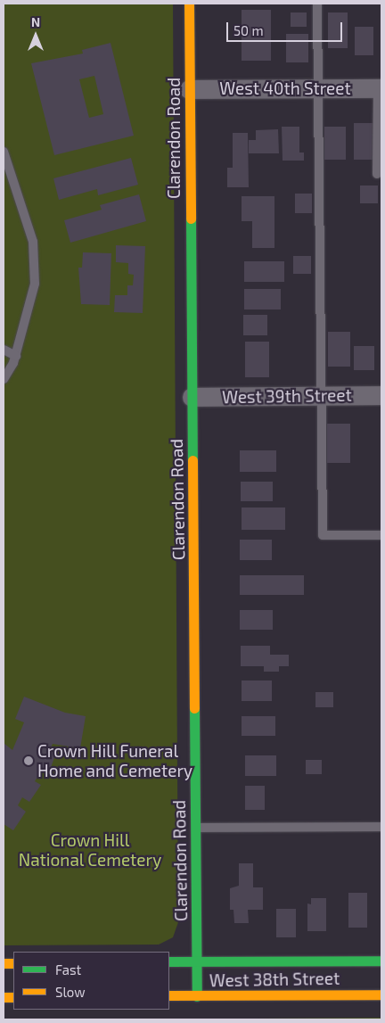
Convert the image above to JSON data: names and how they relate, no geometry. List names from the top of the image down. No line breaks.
{"streets":{"street":["West 40th Street","Clarendon Road","West 39th Street","West 38th Street"]},"crossings":[["West 40th Street","Clarendon Road"],["Clarendon Road","West 39th Street"],["Clarendon Road","West 38th Street"]],"parks":["Crown Hill National Cemetery"],"places":["Crown Hill Funeral Home and Cemetery"],"legend":["Fast","Slow"],"scale_bar":"50 m","north":"top"}
